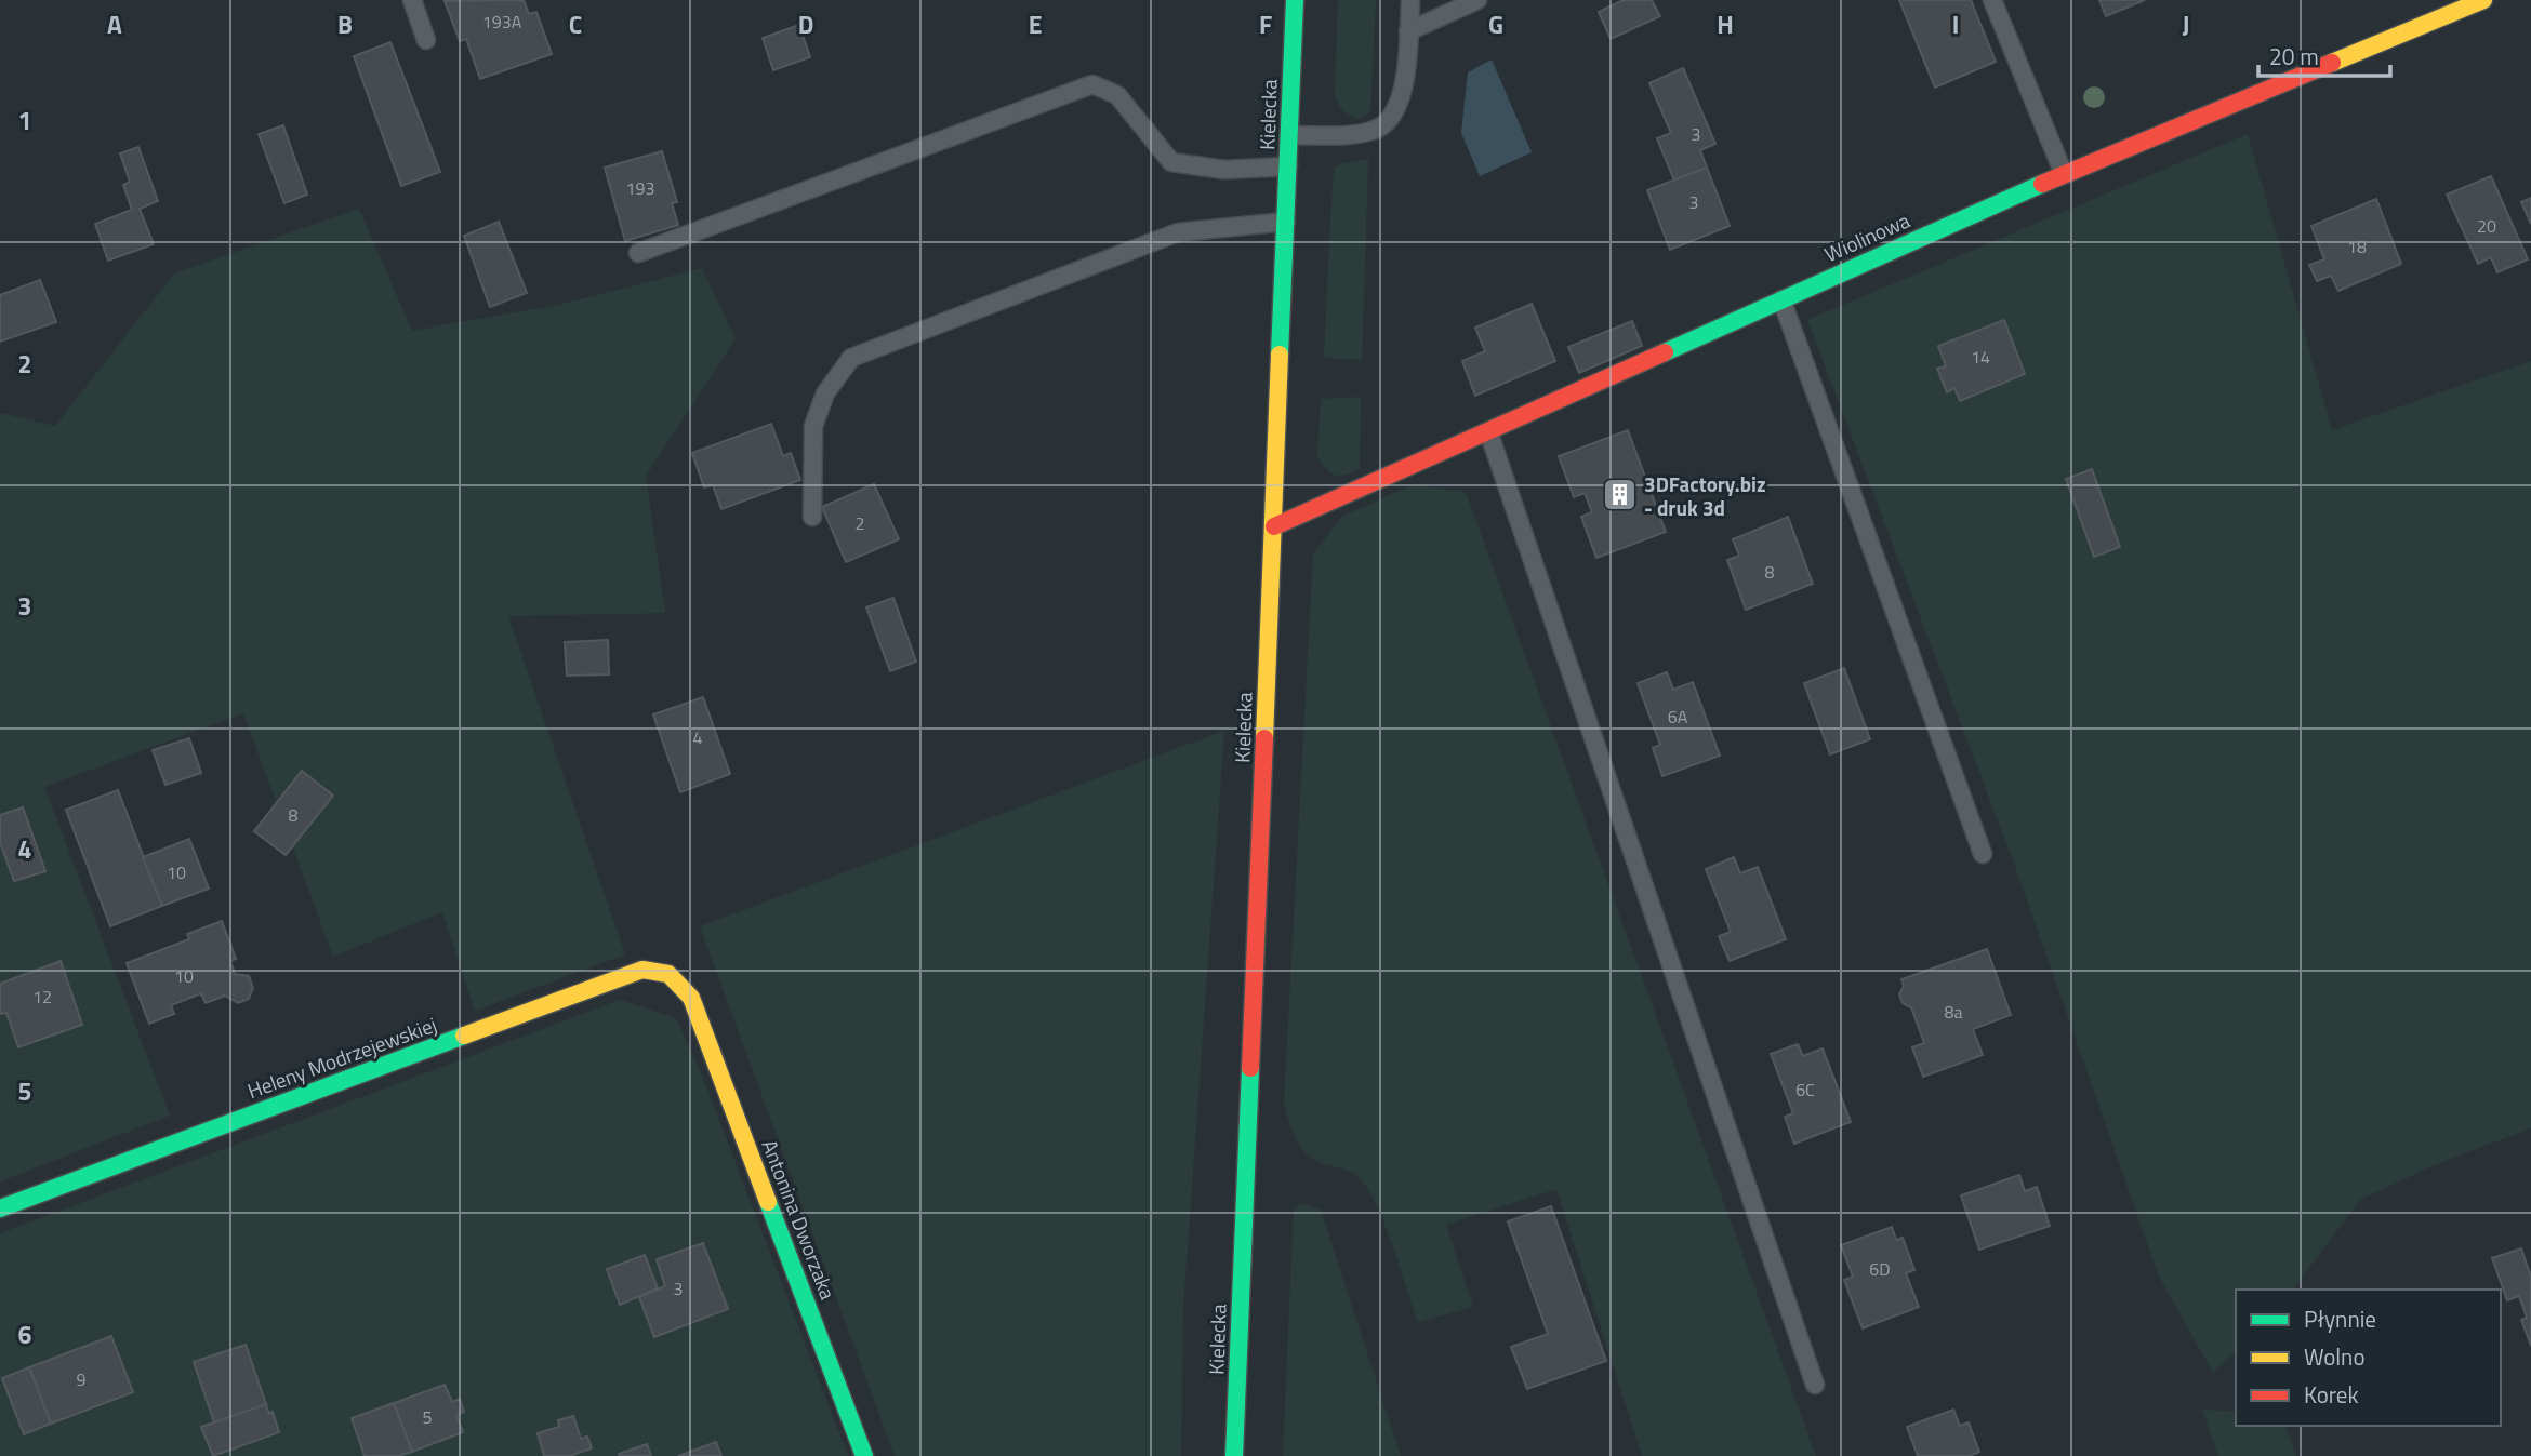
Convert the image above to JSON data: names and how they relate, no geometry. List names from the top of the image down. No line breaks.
{"streets":{"street":["Kielecka","Wiolinowa","Heleny Modrzejewskiej","Antonina Dworzaka"]},"crossings":[["Kielecka","Wiolinowa"],["Heleny Modrzejewskiej","Antonina Dworzaka"]],"places":{"building":["3DFactory.biz - druk 3d"]},"house_numbers":["193A","3","193","3","20","18","14","2","8","6A","4","8","10","10","12","8a","6C","6D","3","9","5"],"legend":["Płynnie","Wolno","Korek"],"scale_bar":"20 m","grid":{"columns":["A","B","C","D","E","F","G","H","I","J"],"rows":["1","2","3","4","5","6"]}}
